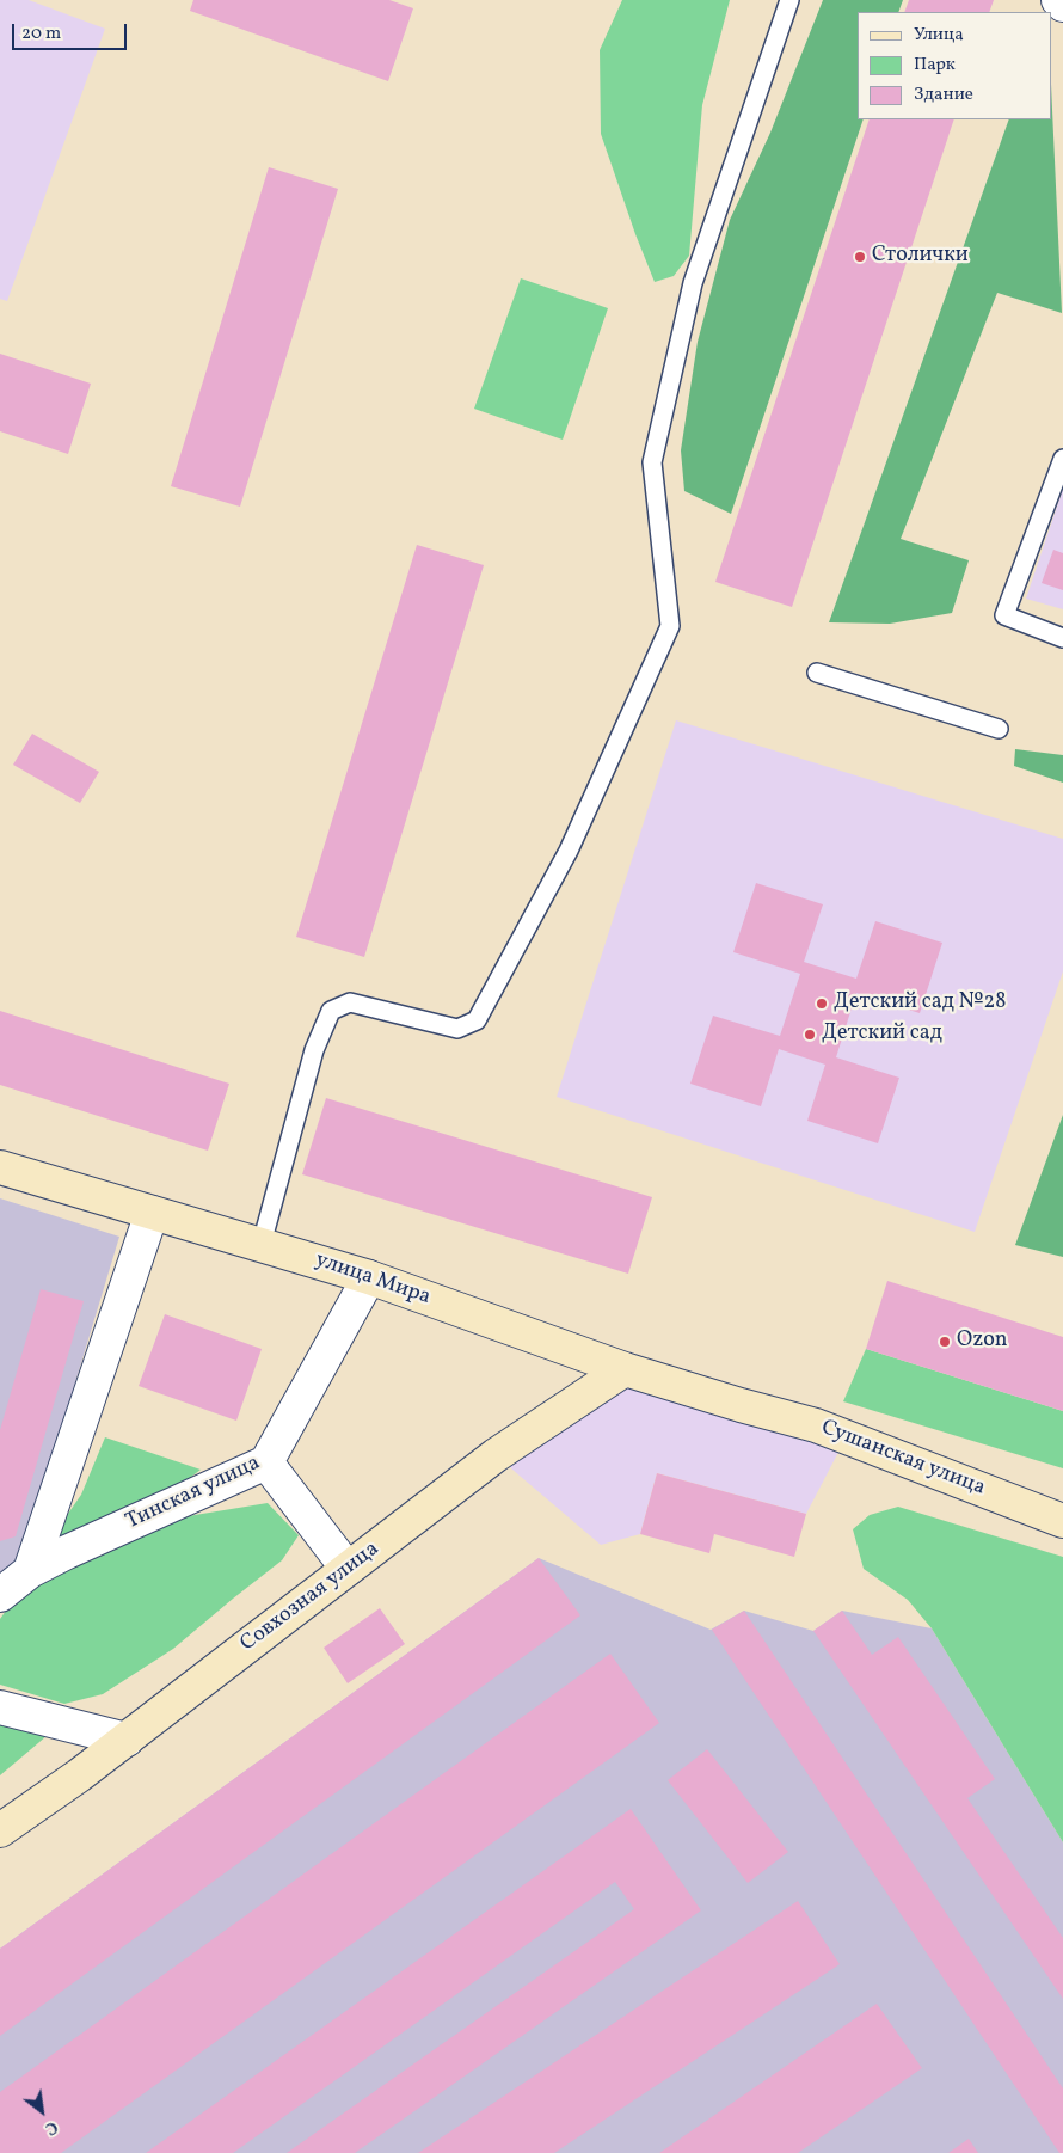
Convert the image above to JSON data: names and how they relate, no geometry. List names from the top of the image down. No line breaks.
{"streets":{"main road":["улица Мира","Сушанская улица","Совхозная улица"],"street":["Тинская улица"]},"crossings":[["улица Мира","Сушанская улица"],["улица Мира","Тинская улица"],["улица Мира","Совхозная улица"]],"places":["Столички","Детский сад №28","Детский сад","Ozon"],"legend":["Улица","Парк","Здание"],"scale_bar":"20 m","north":"bottom right"}
